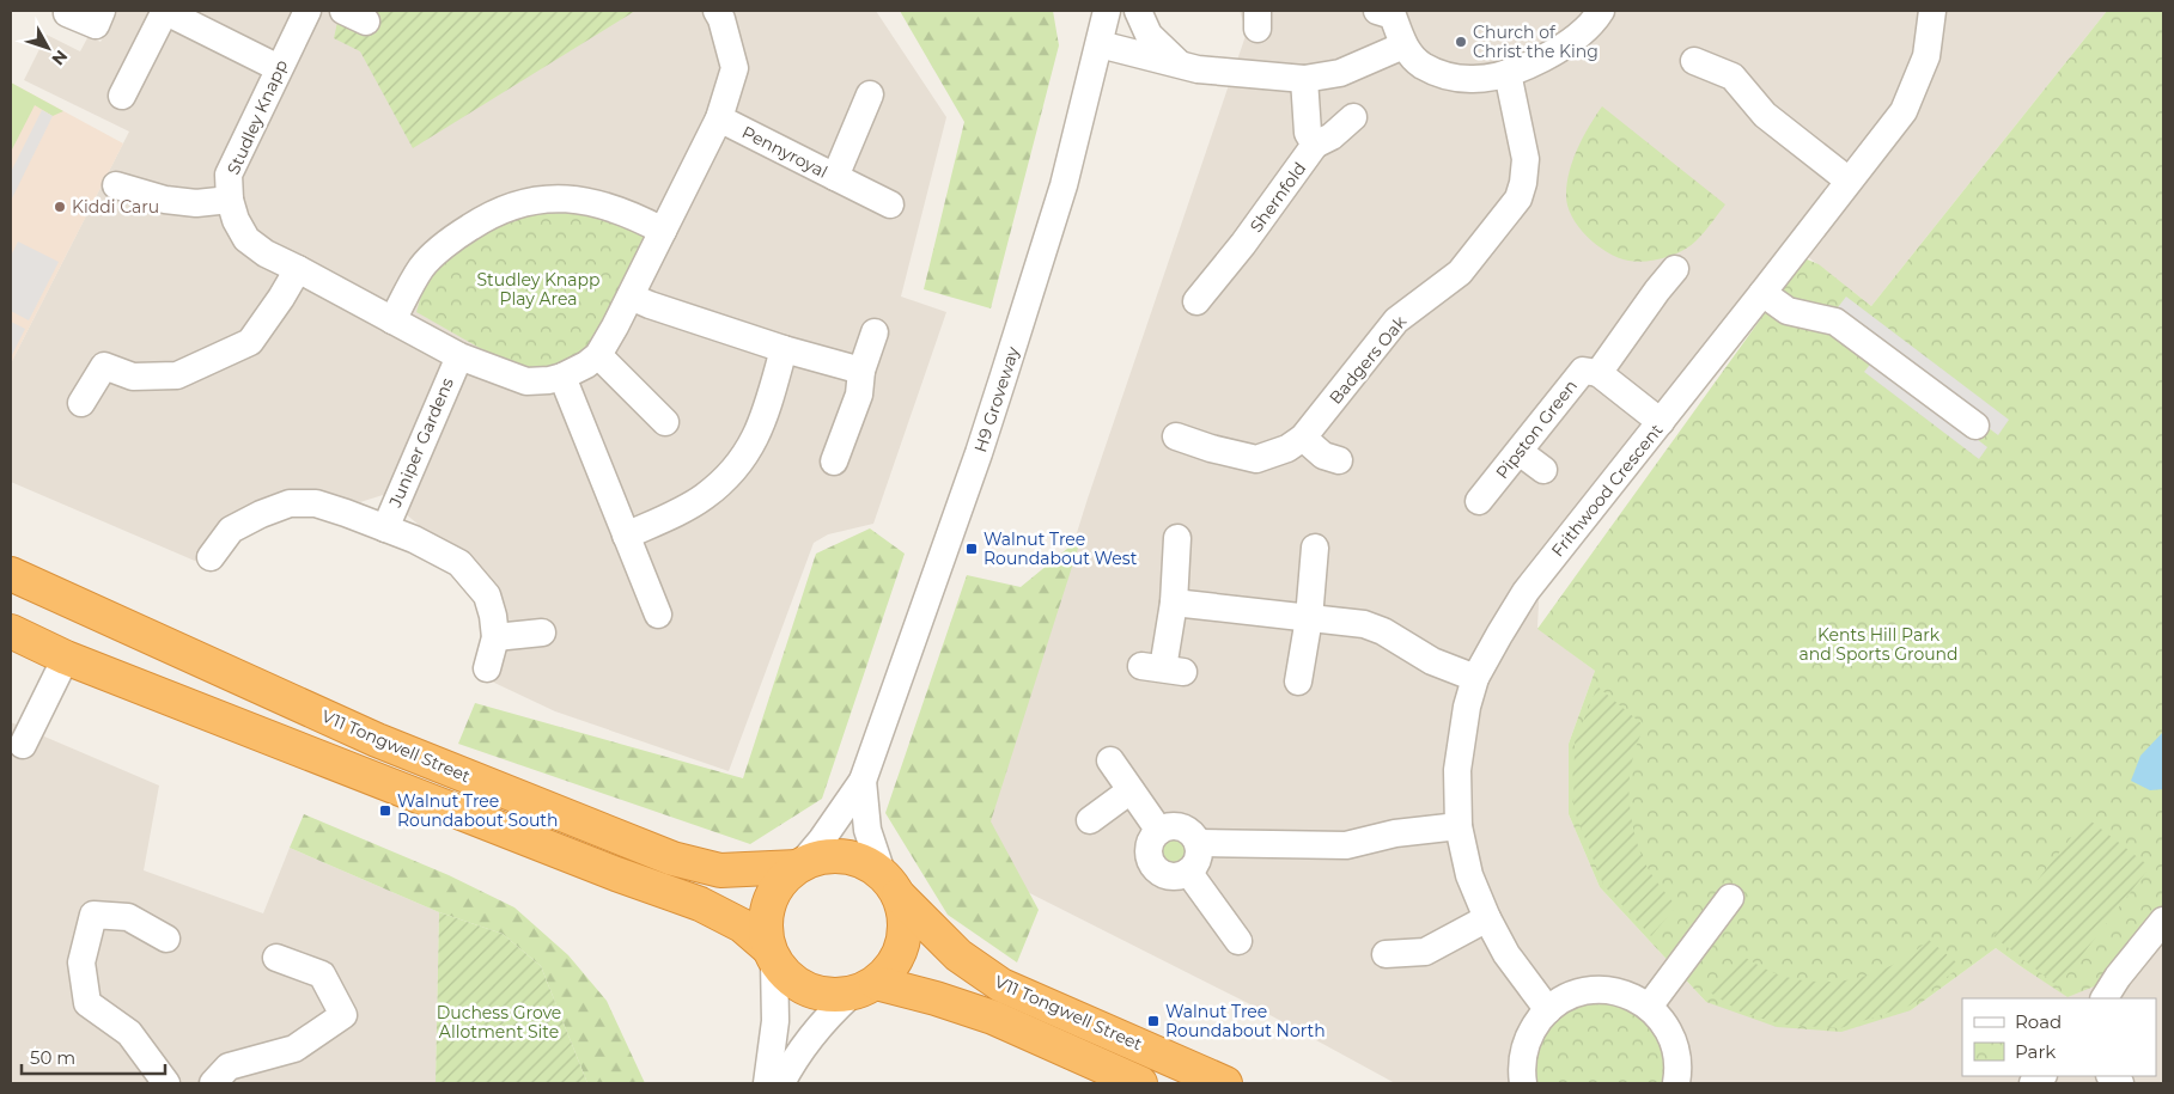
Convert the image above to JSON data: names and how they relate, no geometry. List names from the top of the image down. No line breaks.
{"streets":{"highway":["V11 Tongwell Street"],"street":["Studley Knapp","Pennyroyal","Shernfold","Badgers Oak","H9 Groveway","Pipston Green","Juniper Gardens","Frithwood Crescent"]},"crossings":[["Studley Knapp","Pennyroyal"],["Studley Knapp","Juniper Gardens"],["H9 Groveway","V11 Tongwell Street"],["Pipston Green","Frithwood Crescent"]],"parks":["Studley Knapp Play Area","Kents Hill Park and Sports Ground","Duchess Grove Allotment Site"],"places":{"other":["Church of Christ the King","Kiddi Caru"],"transit":["Walnut Tree Roundabout West","Walnut Tree Roundabout South","Walnut Tree Roundabout North"]},"legend":["Road","Park"],"scale_bar":"50 m","north":"bottom right"}
